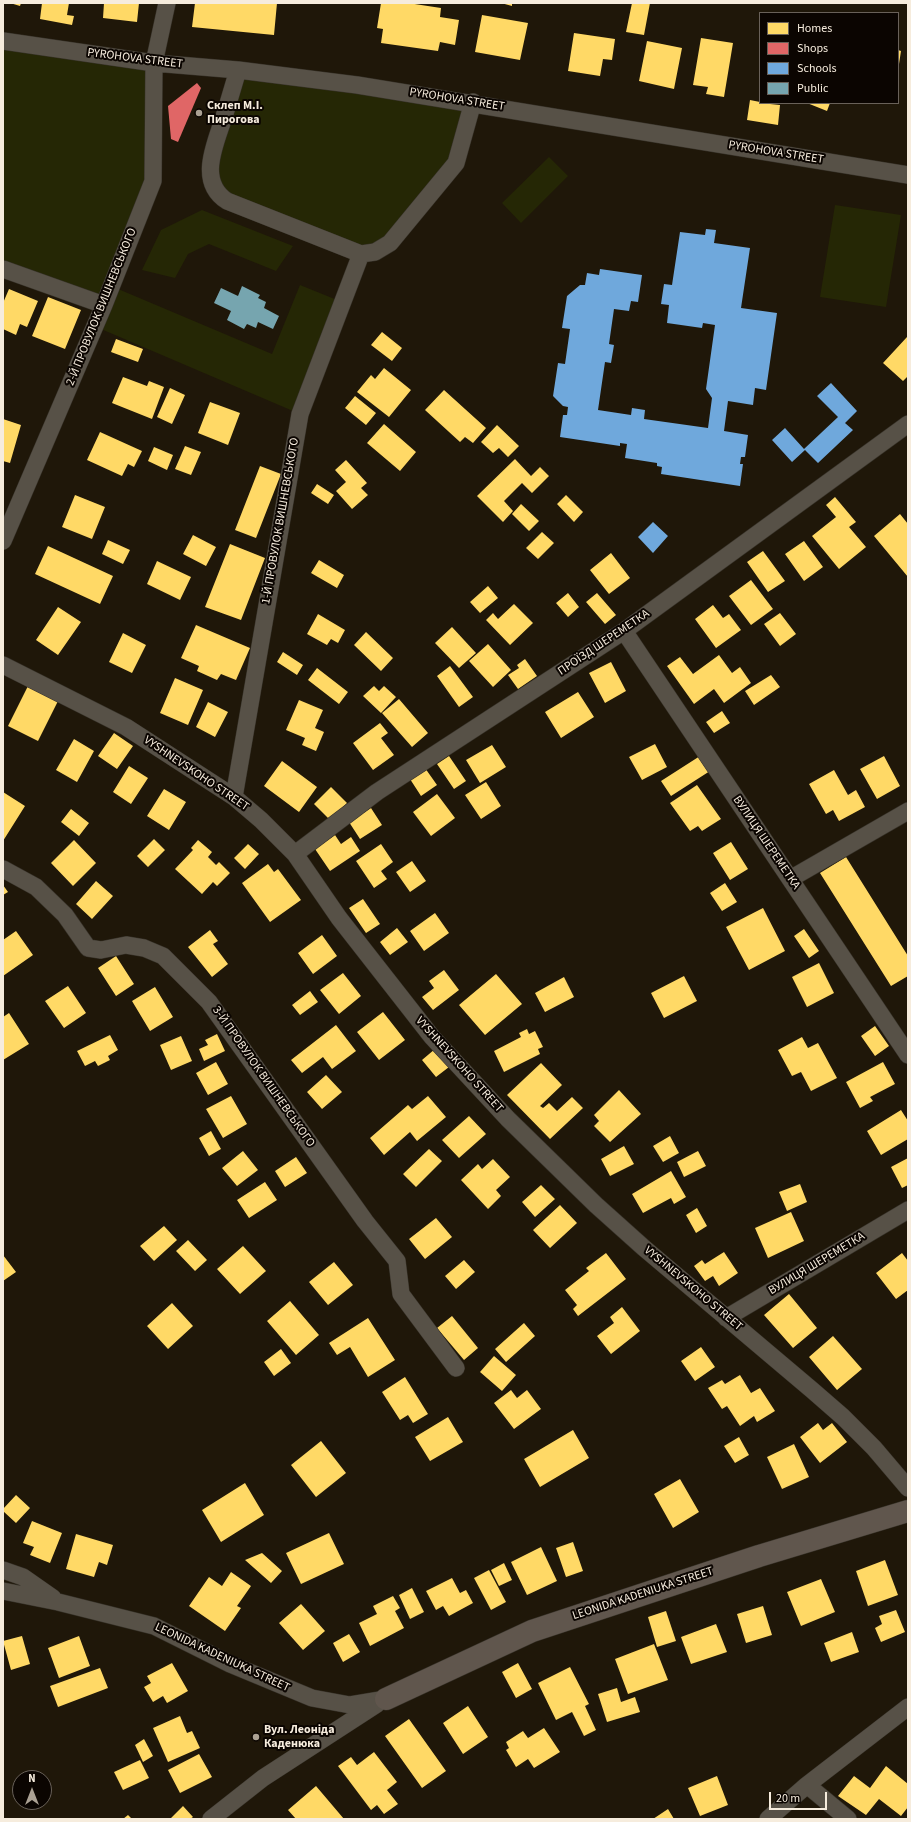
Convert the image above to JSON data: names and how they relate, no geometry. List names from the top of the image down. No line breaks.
{"streets":{"street":["PYROHOVA STREET","2-Й ПРОВУЛОК ВИШНЕВСЬКОГО","1-Й ПРОВУЛОК ВИШНЕВСЬКОГО","ПРОЇЗД ШЕРЕМЕТКА","VYSHNEVSKOHO STREET","ВУЛИЦЯ ШЕРЕМЕТКА","3-Й ПРОВУЛОК ВИШНЕВСЬКОГО","LEONIDA KADENIUKA STREET"]},"crossings":[["PYROHOVA STREET","2-Й ПРОВУЛОК ВИШНЕВСЬКОГО"],["1-Й ПРОВУЛОК ВИШНЕВСЬКОГО","VYSHNEVSKOHO STREET"],["ПРОЇЗД ШЕРЕМЕТКА","VYSHNEVSKOHO STREET"],["ПРОЇЗД ШЕРЕМЕТКА","ВУЛИЦЯ ШЕРЕМЕТКА"],["VYSHNEVSKOHO STREET","ВУЛИЦЯ ШЕРЕМЕТКА"]],"places":["Склеп М.І. Пирогова","Вул. Леоніда Каденюка"],"legend":["Homes","Shops","Schools","Public"],"scale_bar":"20 m","north":"top"}
